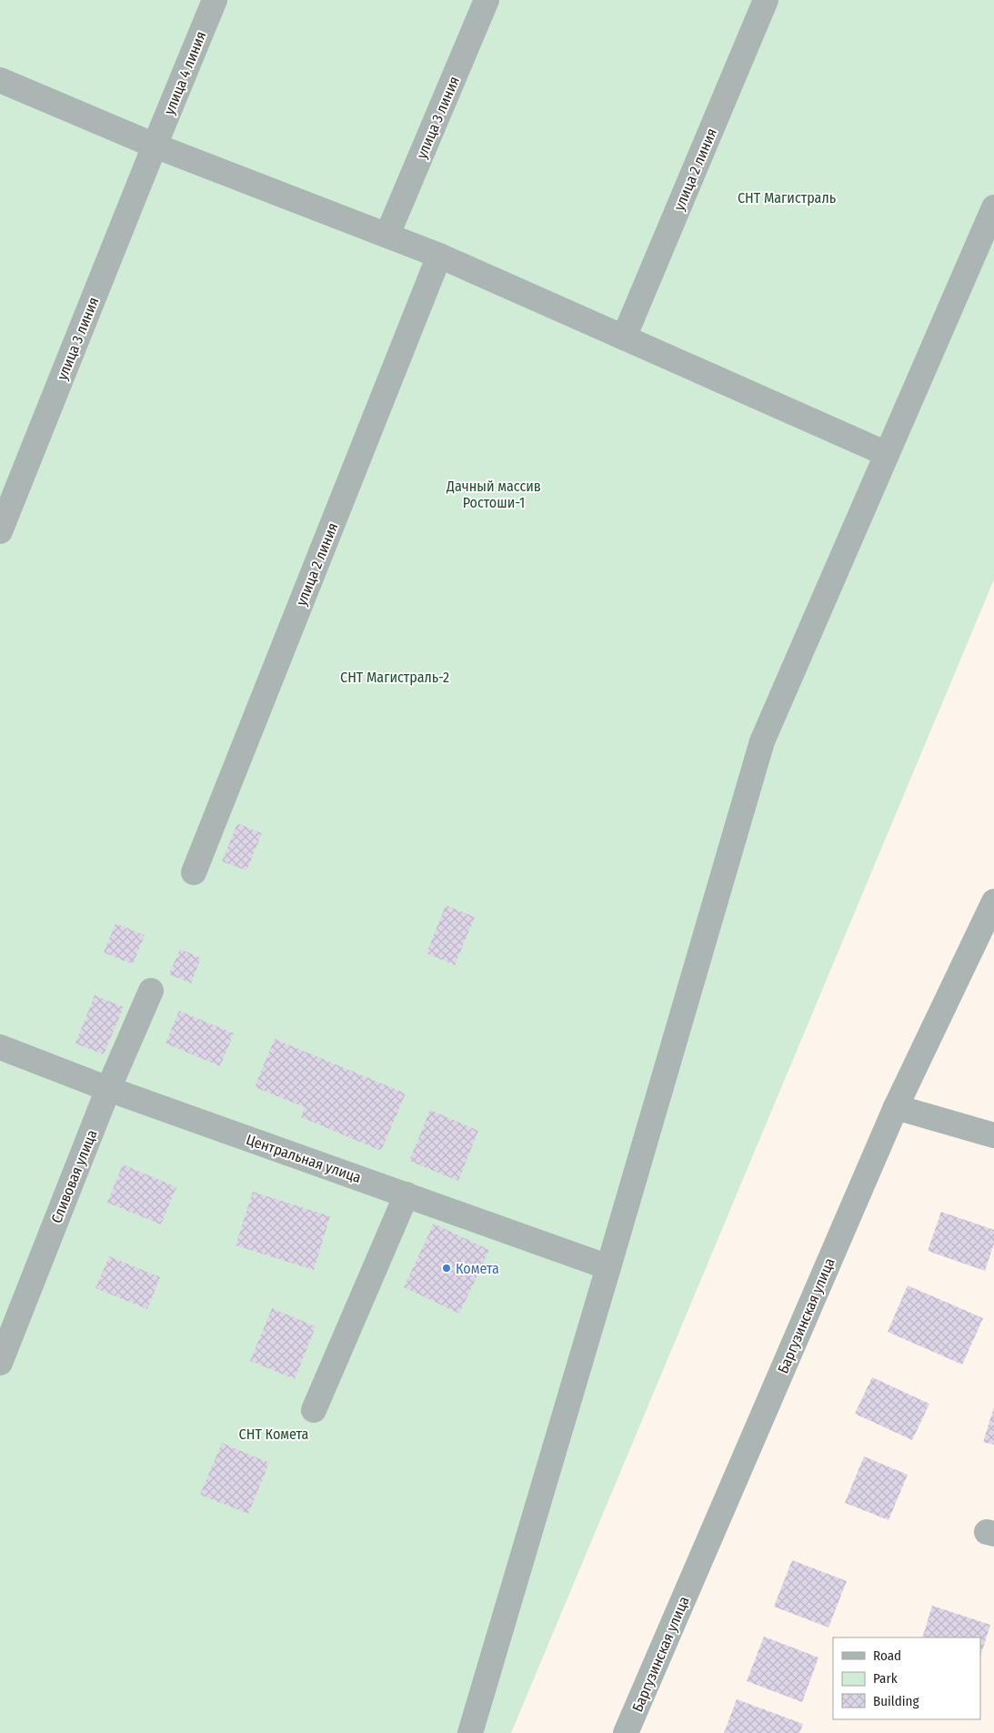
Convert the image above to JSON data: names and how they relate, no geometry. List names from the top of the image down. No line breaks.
{"streets":{"street":["улица 4 линия","улица 3 линия","улица 2 линия","Центральная улица","Сливовая улица","Баргузинская улица"]},"crossings":[["улица 4 линия","улица 3 линия"],["Центральная улица","Сливовая улица"]],"parks":["СНТ Магистраль","Дачный массив Ростоши-1","СНТ Магистраль-2","СНТ Комета"],"places":["Комета"],"legend":["Road","Park","Building"]}
